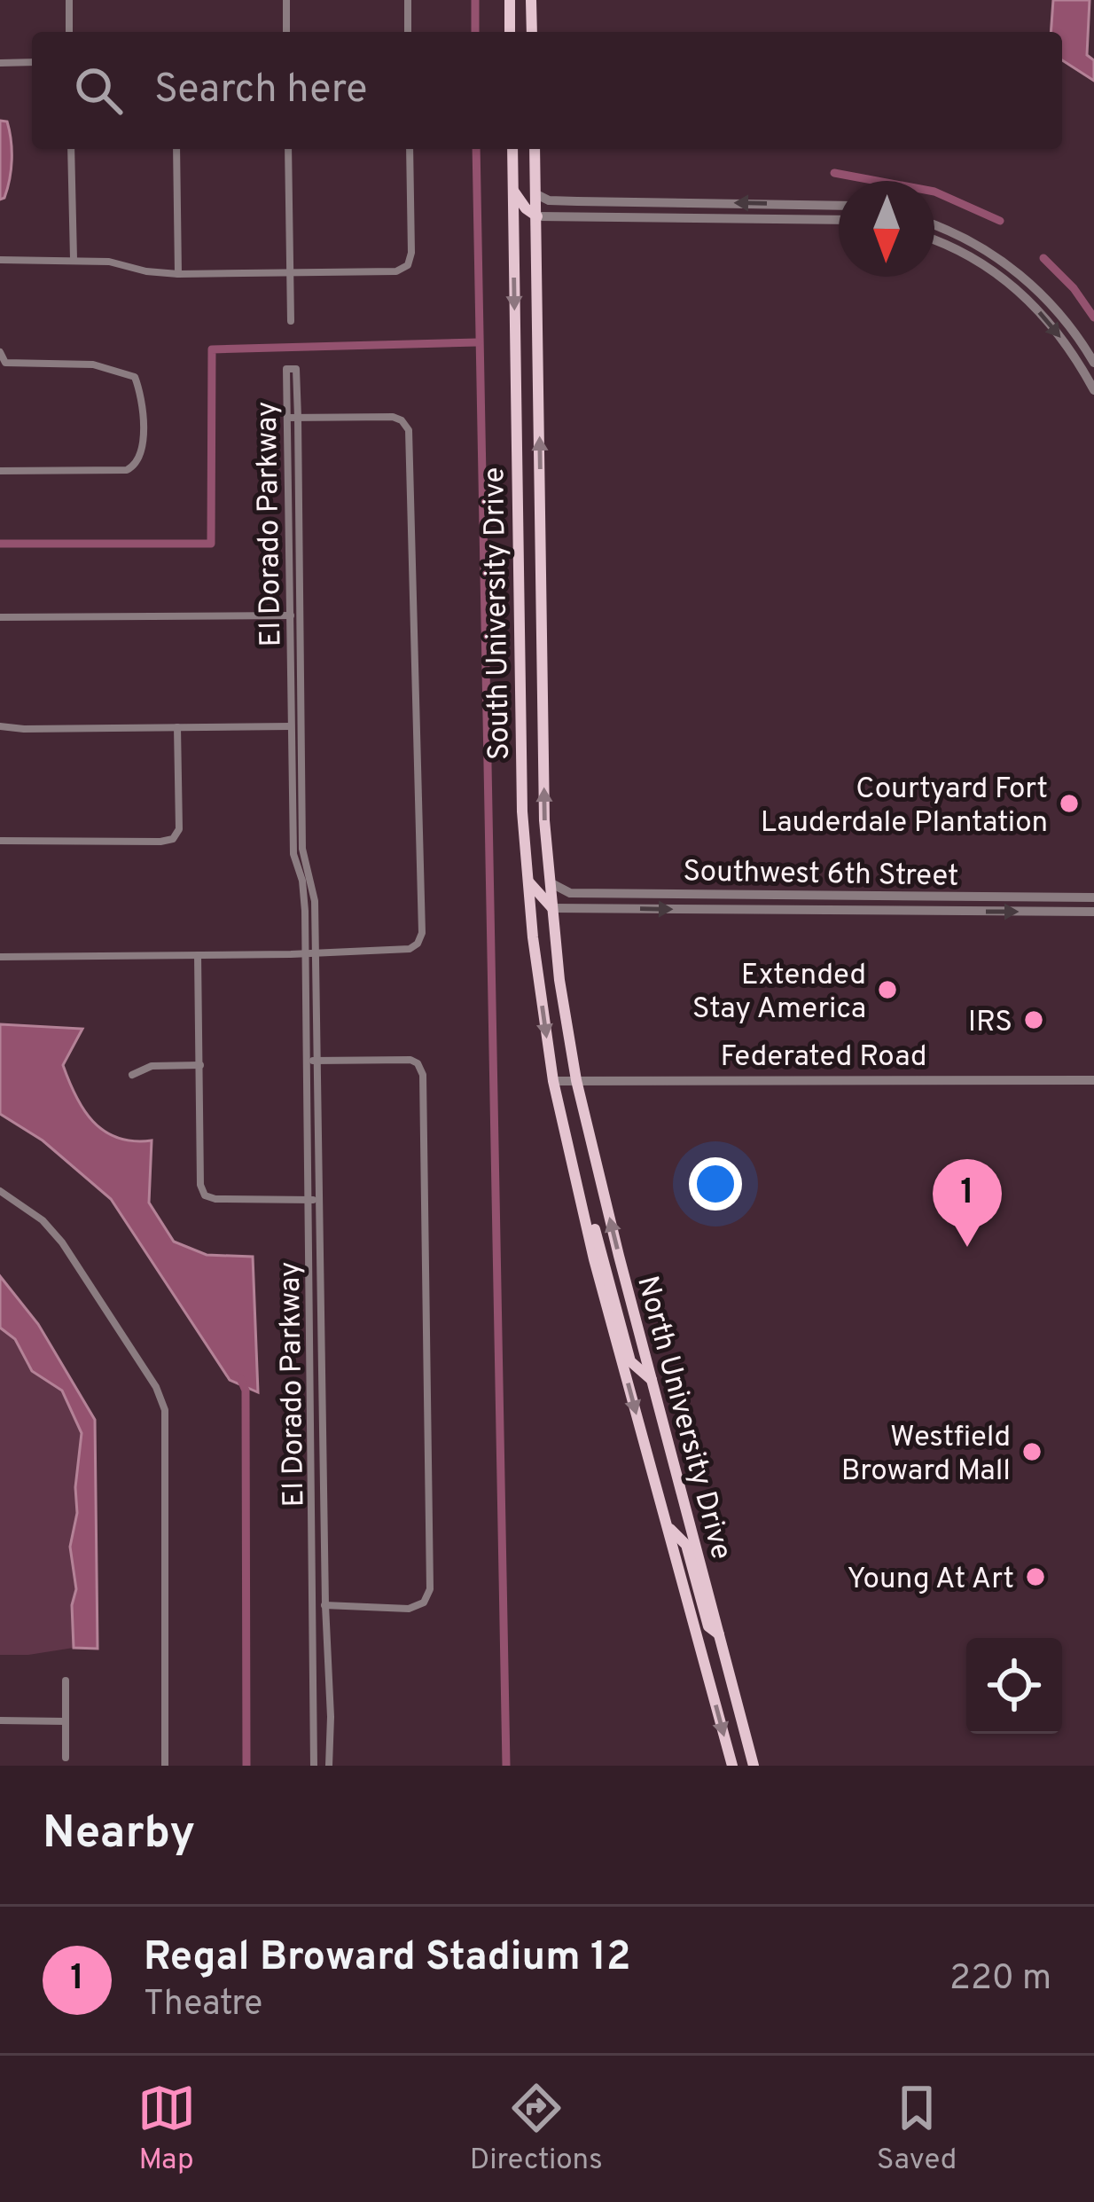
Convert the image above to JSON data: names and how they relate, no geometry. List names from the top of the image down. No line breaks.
{"streets":{"main road":["South University Drive","North University Drive"],"street":["El Dorado Parkway","Southwest 6th Street","Federated Road"]},"crossings":[["South University Drive","Southwest 6th Street"],["South University Drive","Federated Road"],["South University Drive","North University Drive"],["Federated Road","North University Drive"]],"places":["Courtyard Fort Lauderdale Plantation","Extended Stay America","IRS","Westfield Broward Mall","Young At Art"],"north":"bottom","page":{"search":"Search here","pins":"1","heading":"Nearby","list":[{"mark":"1","name":"Regal Broward Stadium 12","note":"Theatre","value":"220 m"}],"nav":["Map","Directions","Saved"]}}
